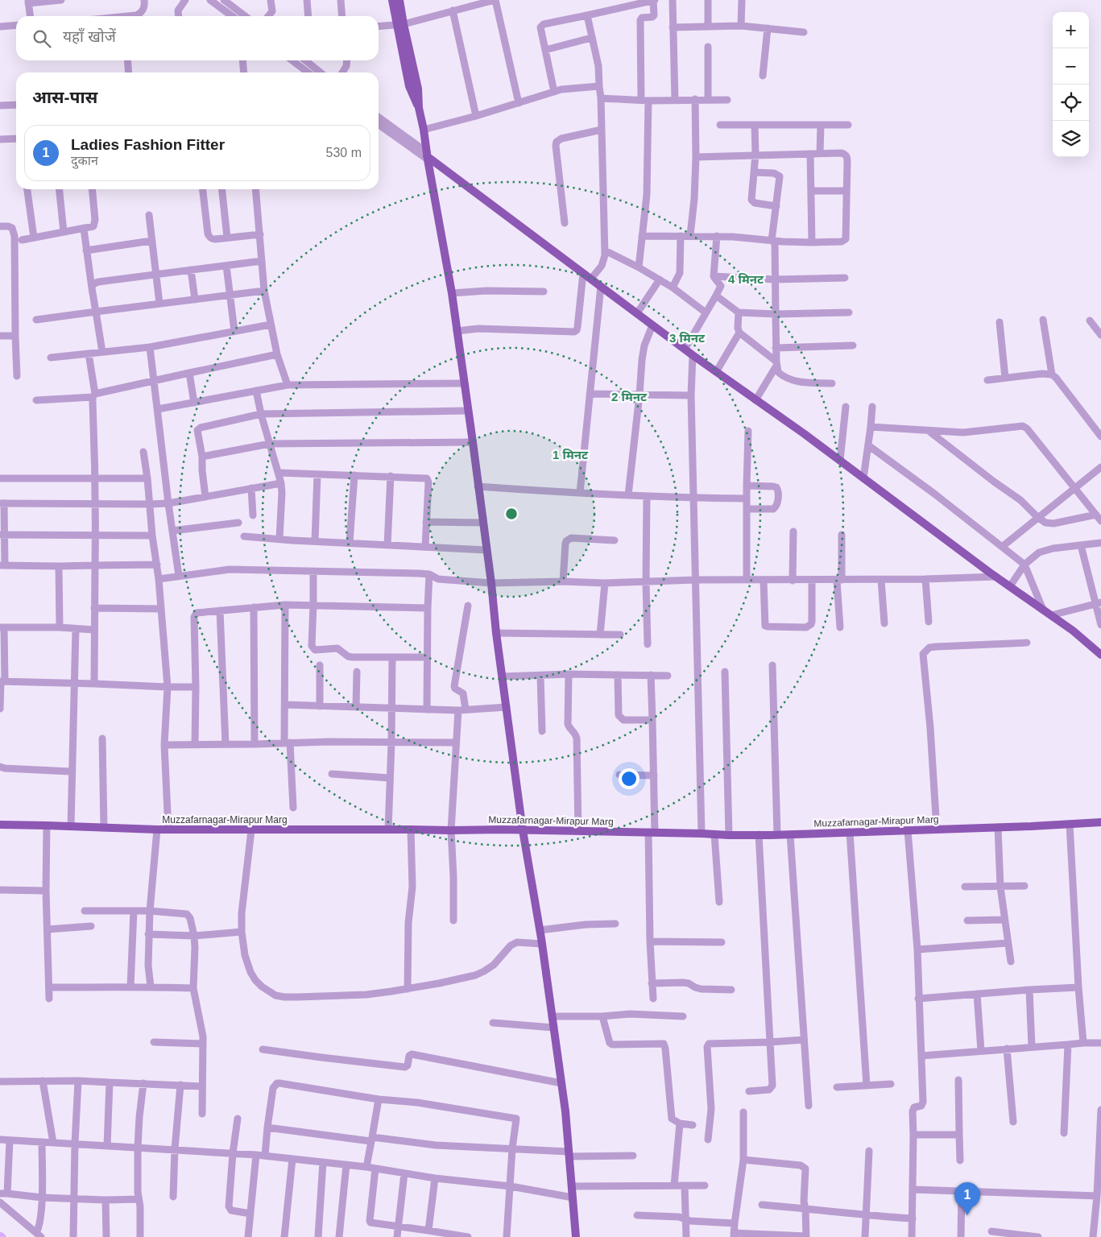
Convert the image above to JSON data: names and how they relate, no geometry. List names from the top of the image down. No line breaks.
{"streets":{"main road":["Muzzafarnagar-Mirapur Marg"]},"page":{"map_buttons":["+","−"],"search":"यहाँ खोजें","heading":"आस-पास","list":[{"mark":"1","name":"Ladies Fashion Fitter","note":"दुकान","value":"530 m"}],"pins":"1"},"rings":["4 मिनट","3 मिनट","2 मिनट","1 मिनट"]}
